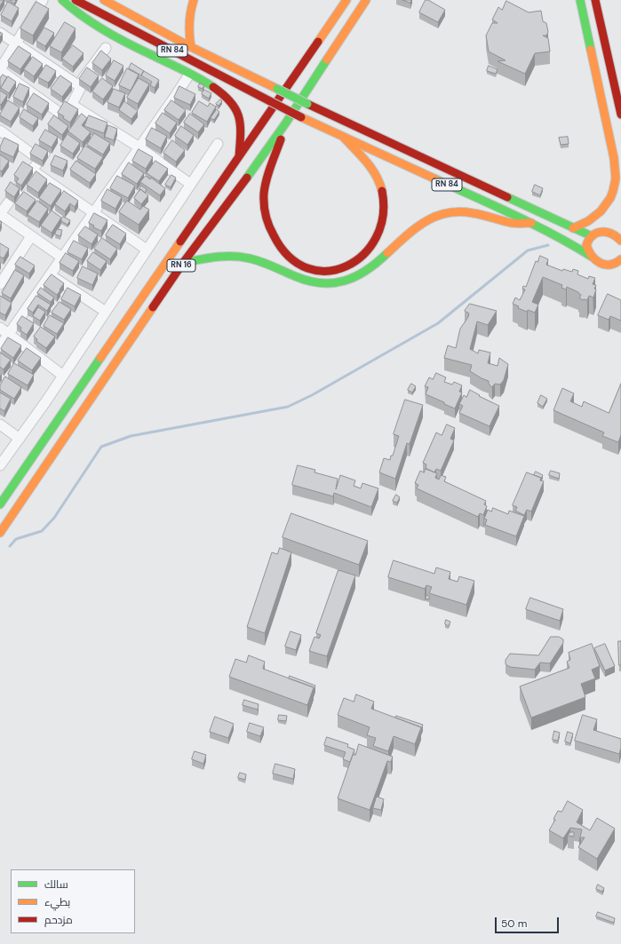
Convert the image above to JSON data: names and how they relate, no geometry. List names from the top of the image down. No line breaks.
{"streets":{"main road":["RN 84","RN 16"]},"legend":["سالك","بطيء","مزدحم"],"scale_bar":"50 m"}
